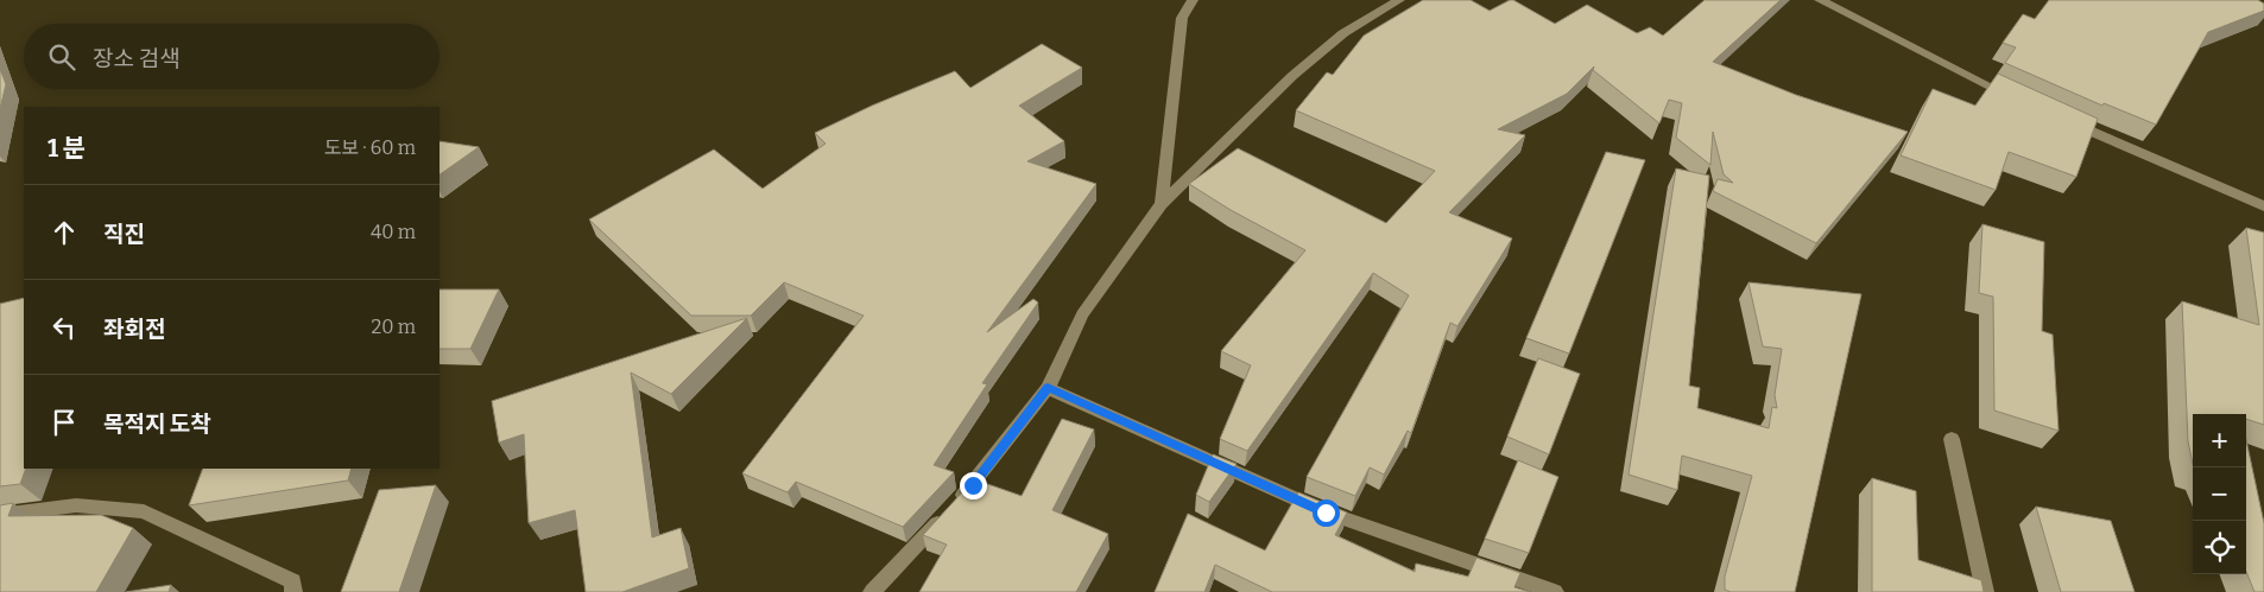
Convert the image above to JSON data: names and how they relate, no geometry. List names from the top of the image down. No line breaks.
{"page":{"search":"장소 검색","heading":["1 분","도보 · 60 m"],"list":[["직진","40 m"],["좌회전","20 m"],"목적지 도착"],"map_buttons":["+","−"]}}
